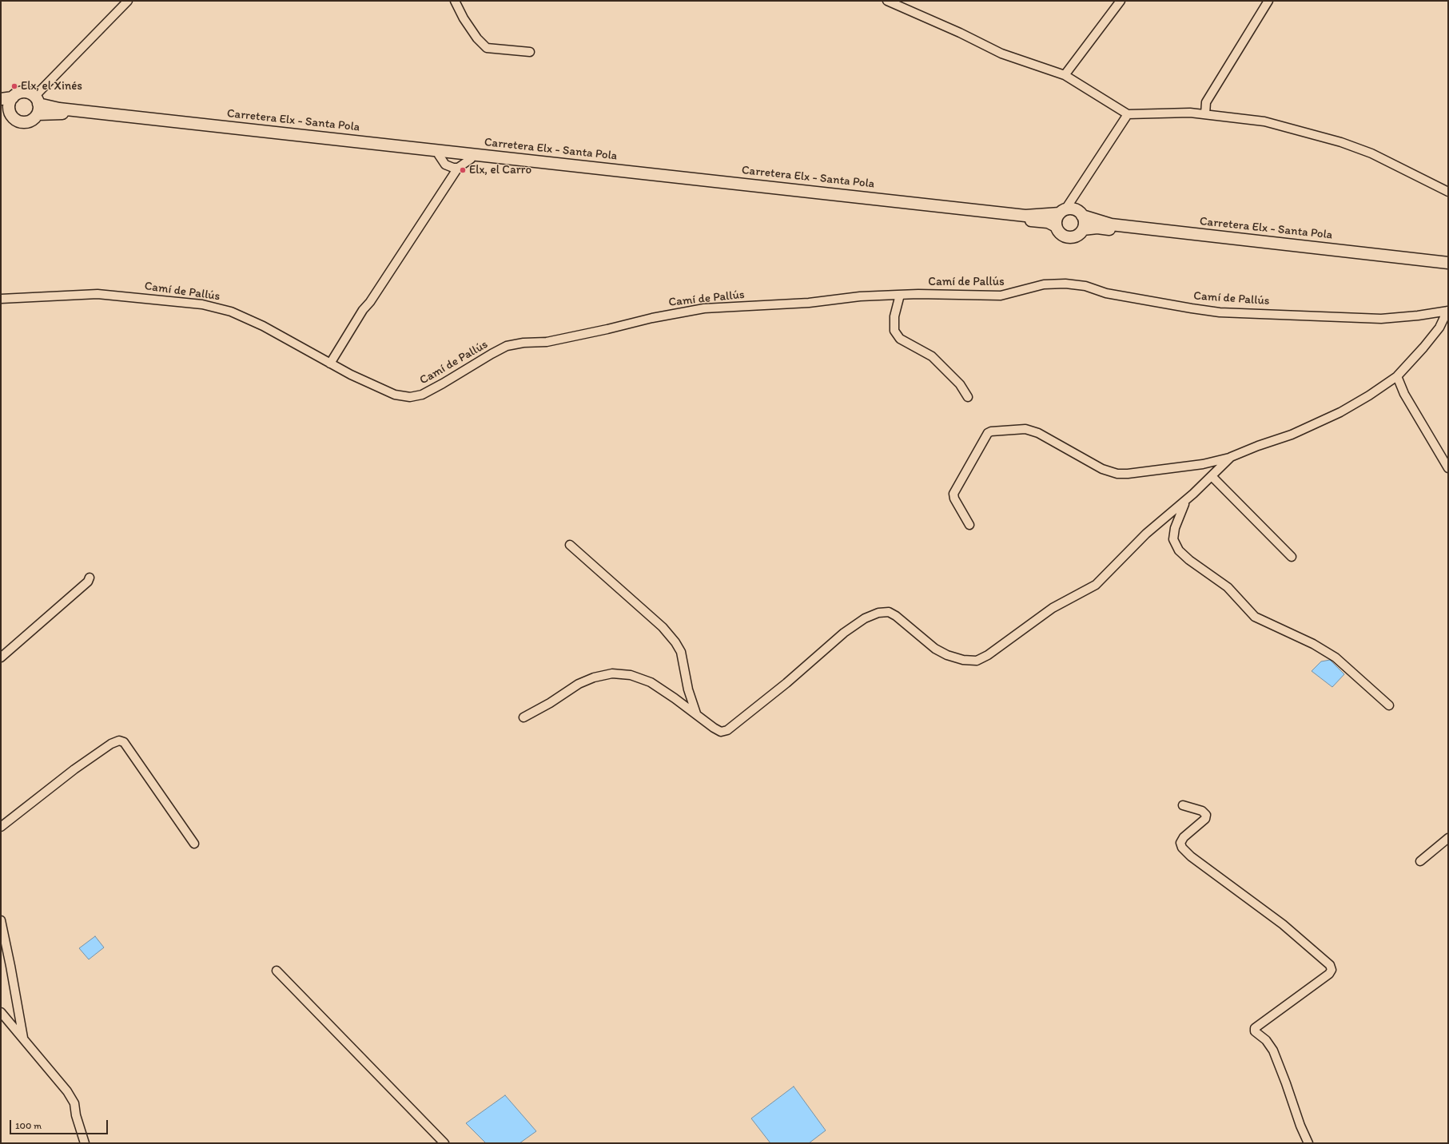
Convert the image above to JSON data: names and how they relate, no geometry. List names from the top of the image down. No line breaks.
{"streets":{"main road":["Carretera Elx - Santa Pola"],"street":["Camí de Pallús"]},"places":["Elx, el Xinés","Elx, el Carro"],"scale_bar":"100 m"}
